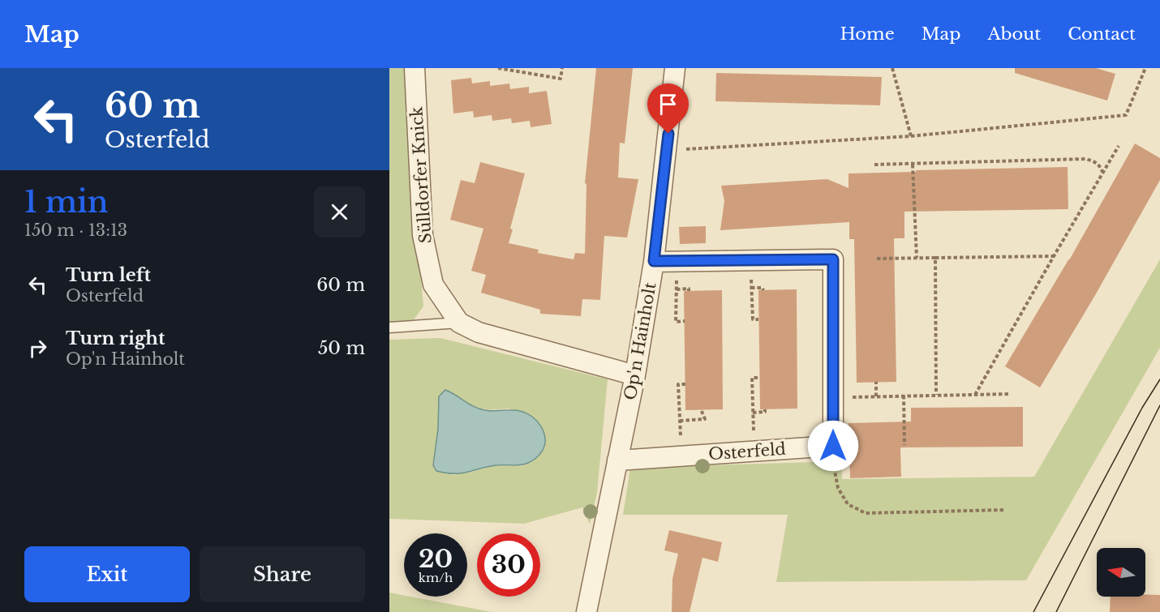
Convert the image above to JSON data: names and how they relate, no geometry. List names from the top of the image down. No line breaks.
{"streets":{"street":["Sülldorfer Knick","Op'n Hainholt","Osterfeld"]},"crossings":[["Op'n Hainholt","Osterfeld"]],"north":"left","page":{"header":"Map","nav":["Home","Map","About","Contact"],"turn":["60 m","Osterfeld"],"heading":["1 min","150 m · 13:13"],"list":[{"name":"Turn left","note":"Osterfeld","value":"60 m"},{"name":"Turn right","note":"Op'n Hainholt","value":"50 m"}],"speed":"20 km/h","limit":"30","buttons":["Exit","Share"]}}
